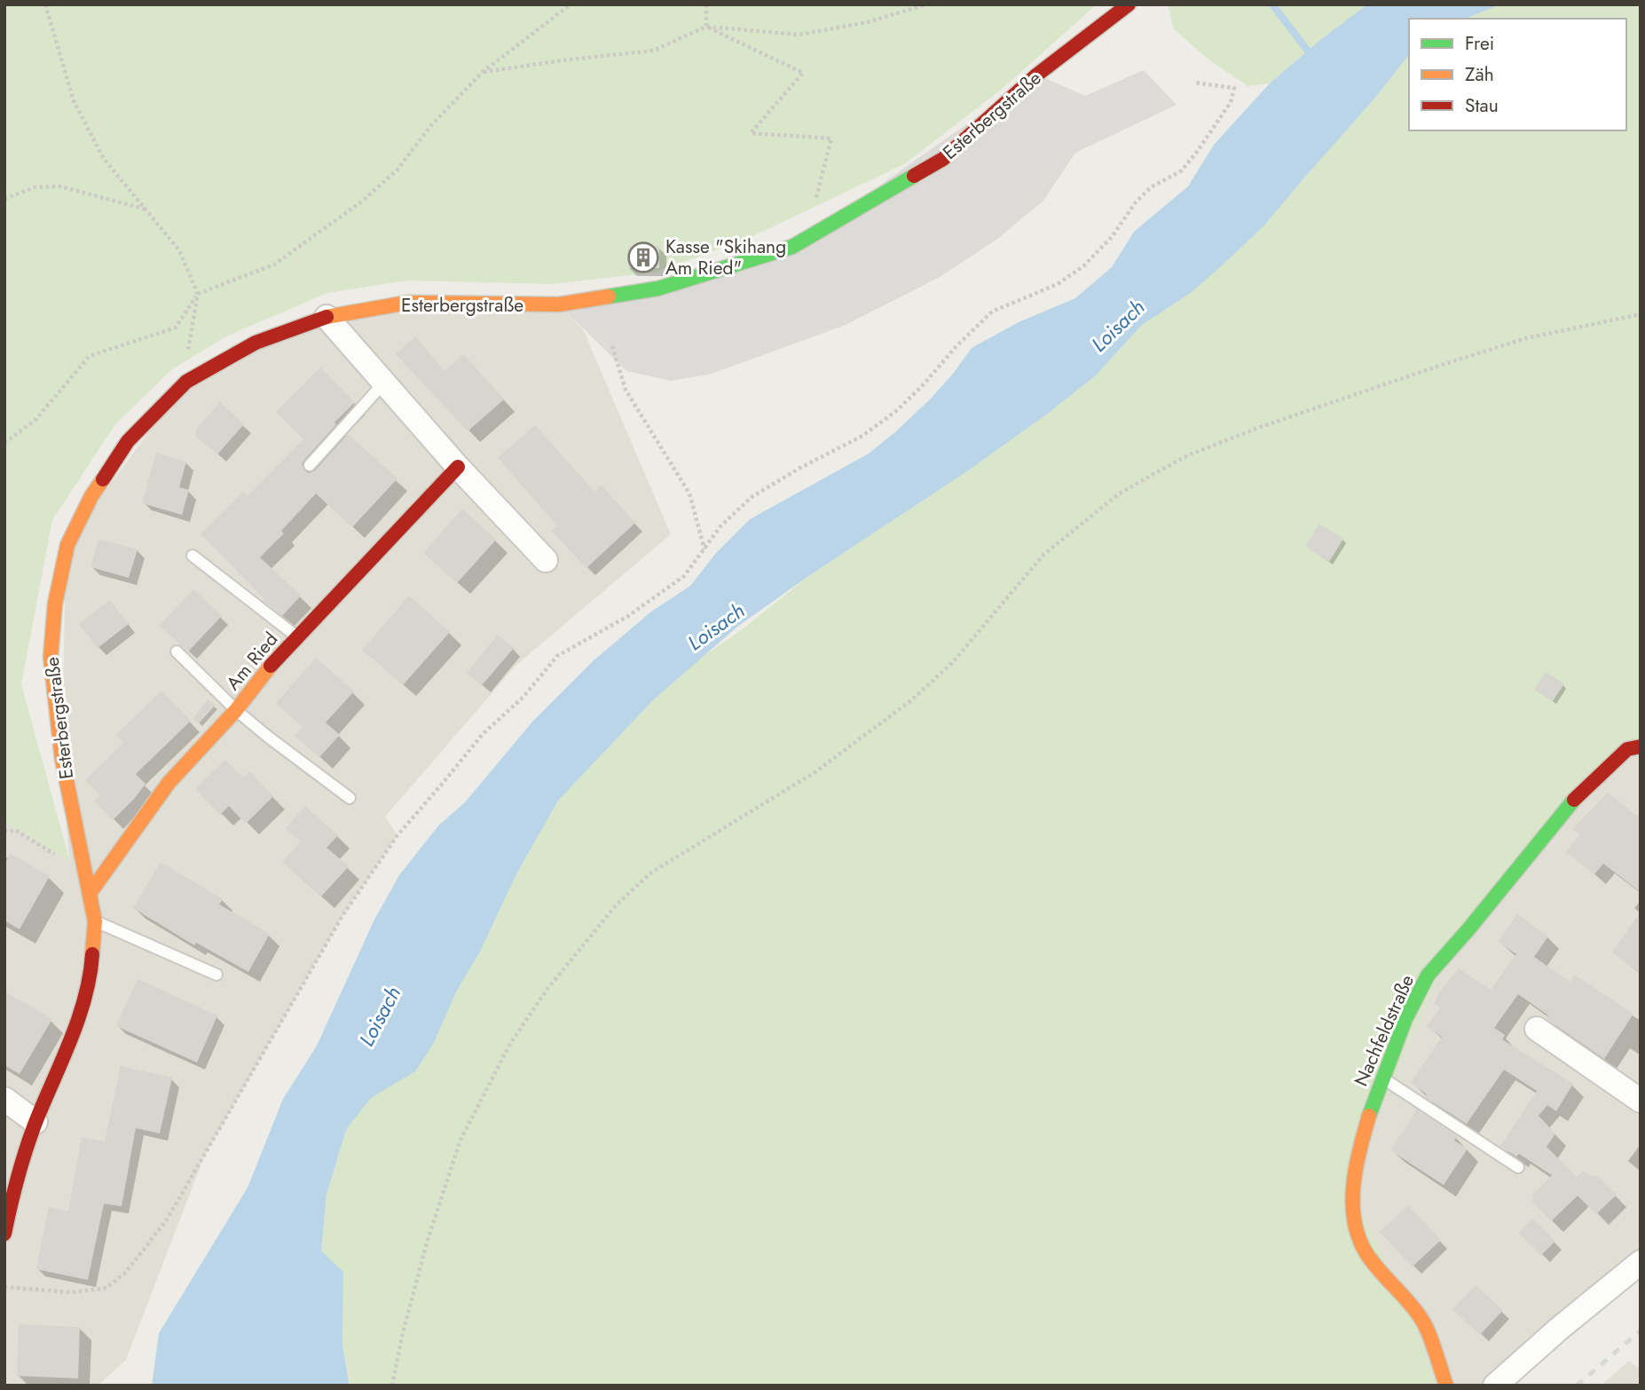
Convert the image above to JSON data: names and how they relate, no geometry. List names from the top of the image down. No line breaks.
{"streets":{"street":["Esterbergstraße","Am Ried","Nachfeldstraße"]},"crossings":[["Esterbergstraße","Am Ried"]],"water":["Loisach"],"places":{"building":["Kasse \"Skihang Am Ried\""]},"legend":["Frei","Zäh","Stau"]}
